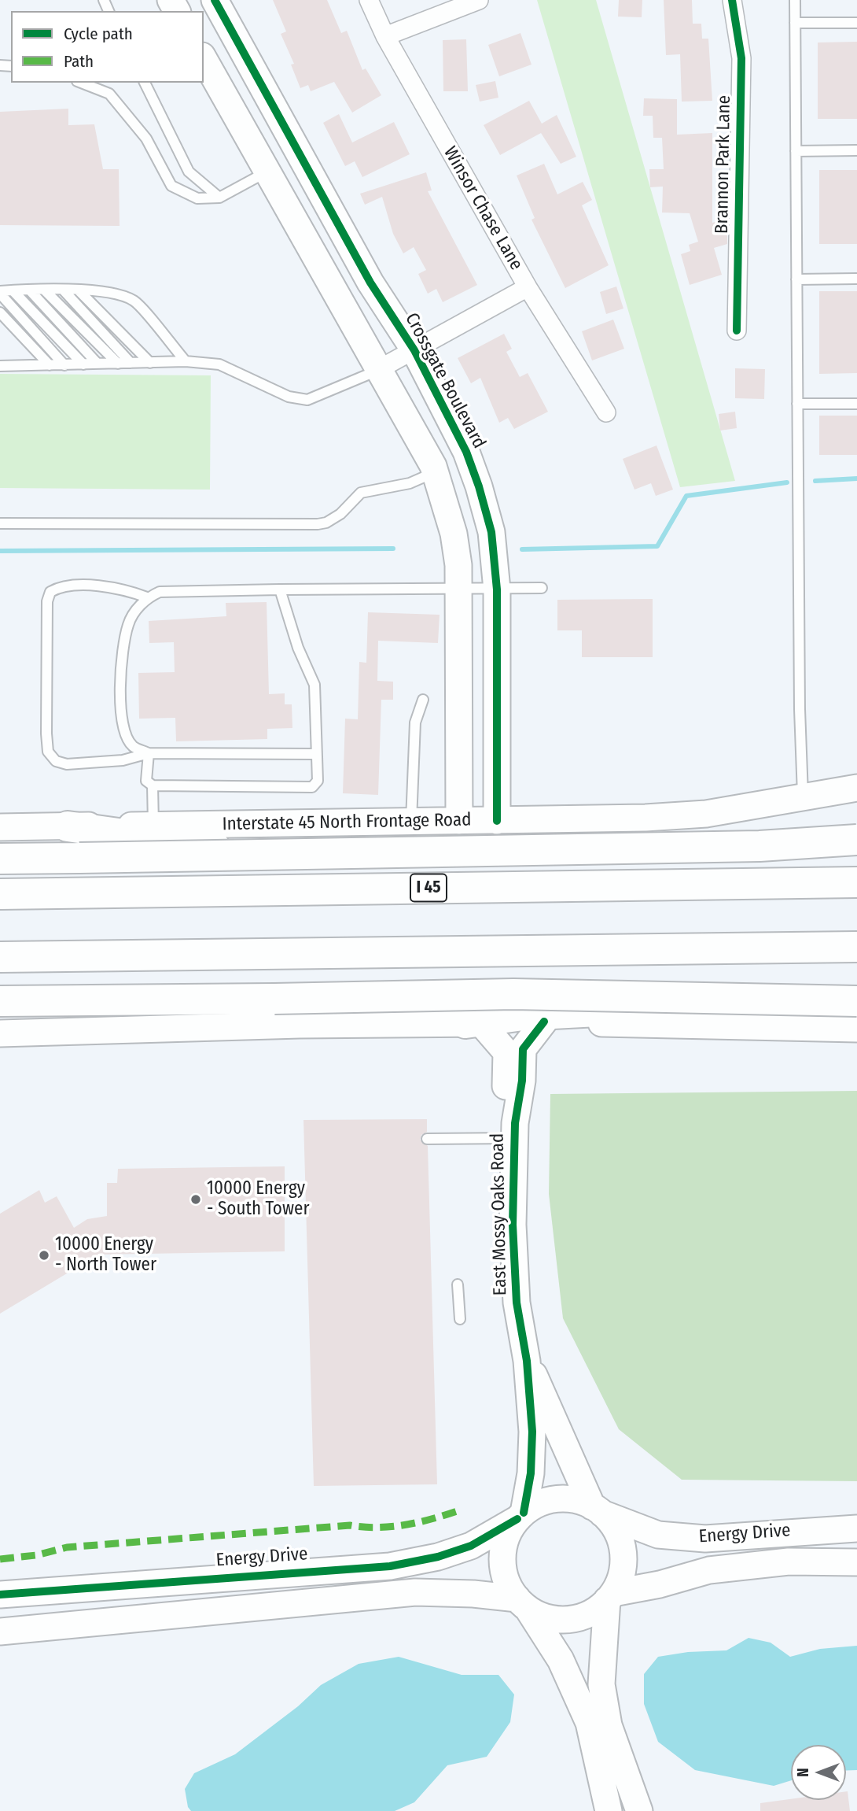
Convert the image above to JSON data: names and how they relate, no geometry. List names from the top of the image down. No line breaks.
{"streets":{"highway":["I 45"],"street":["Brannon Park Lane","Winsor Chase Lane","Crossgate Boulevard","Interstate 45 North Frontage Road","East Mossy Oaks Road","Energy Drive"]},"crossings":[["Crossgate Boulevard","Interstate 45 North Frontage Road"],["East Mossy Oaks Road","Energy Drive"]],"places":["10000 Energy - South Tower","10000 Energy - North Tower"],"legend":["Cycle path","Path"],"north":"left"}
